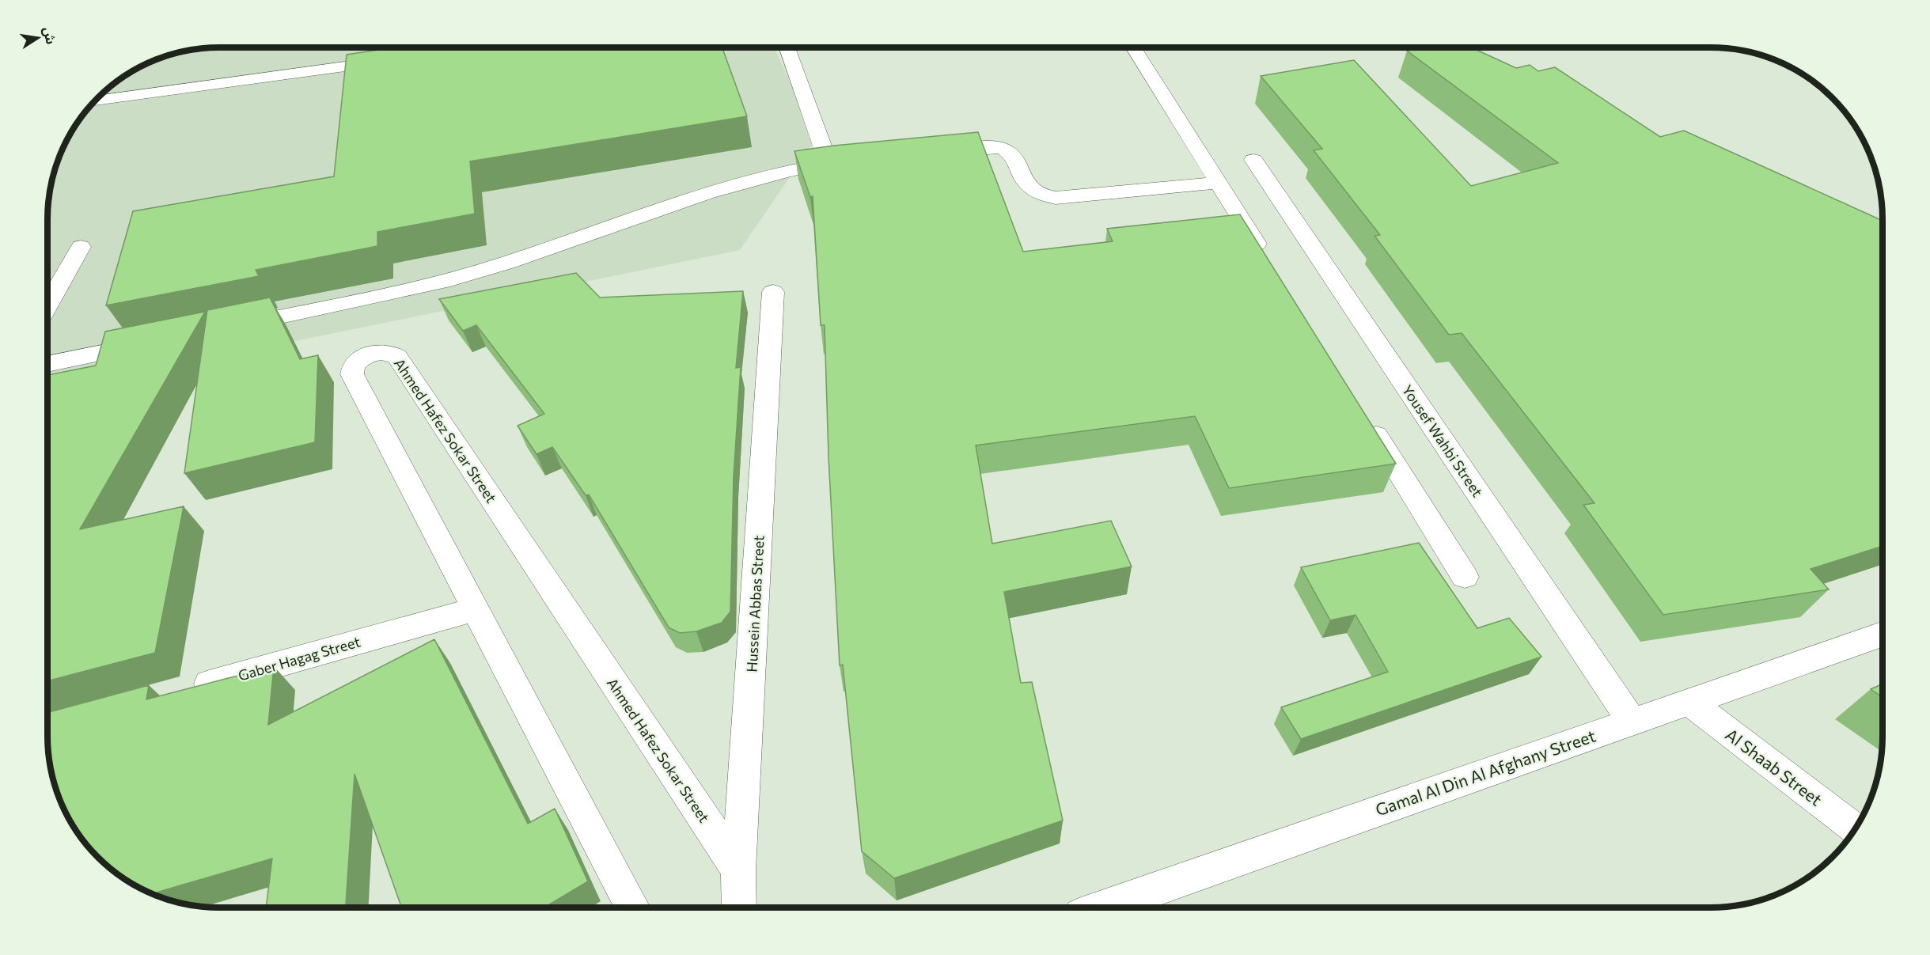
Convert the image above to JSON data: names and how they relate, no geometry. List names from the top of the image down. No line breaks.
{"streets":{"street":["Ahmed Hafez Sokar Street","Yousef Wahbi Street","Hussein Abbas Street","Gaber Hagag Street","Al Shaab Street","Gamal Al Din Al Afghany Street"]},"crossings":[["Ahmed Hafez Sokar Street","Hussein Abbas Street"],["Ahmed Hafez Sokar Street","Gaber Hagag Street"],["Yousef Wahbi Street","Gamal Al Din Al Afghany Street"],["Al Shaab Street","Gamal Al Din Al Afghany Street"]],"north":"right"}
